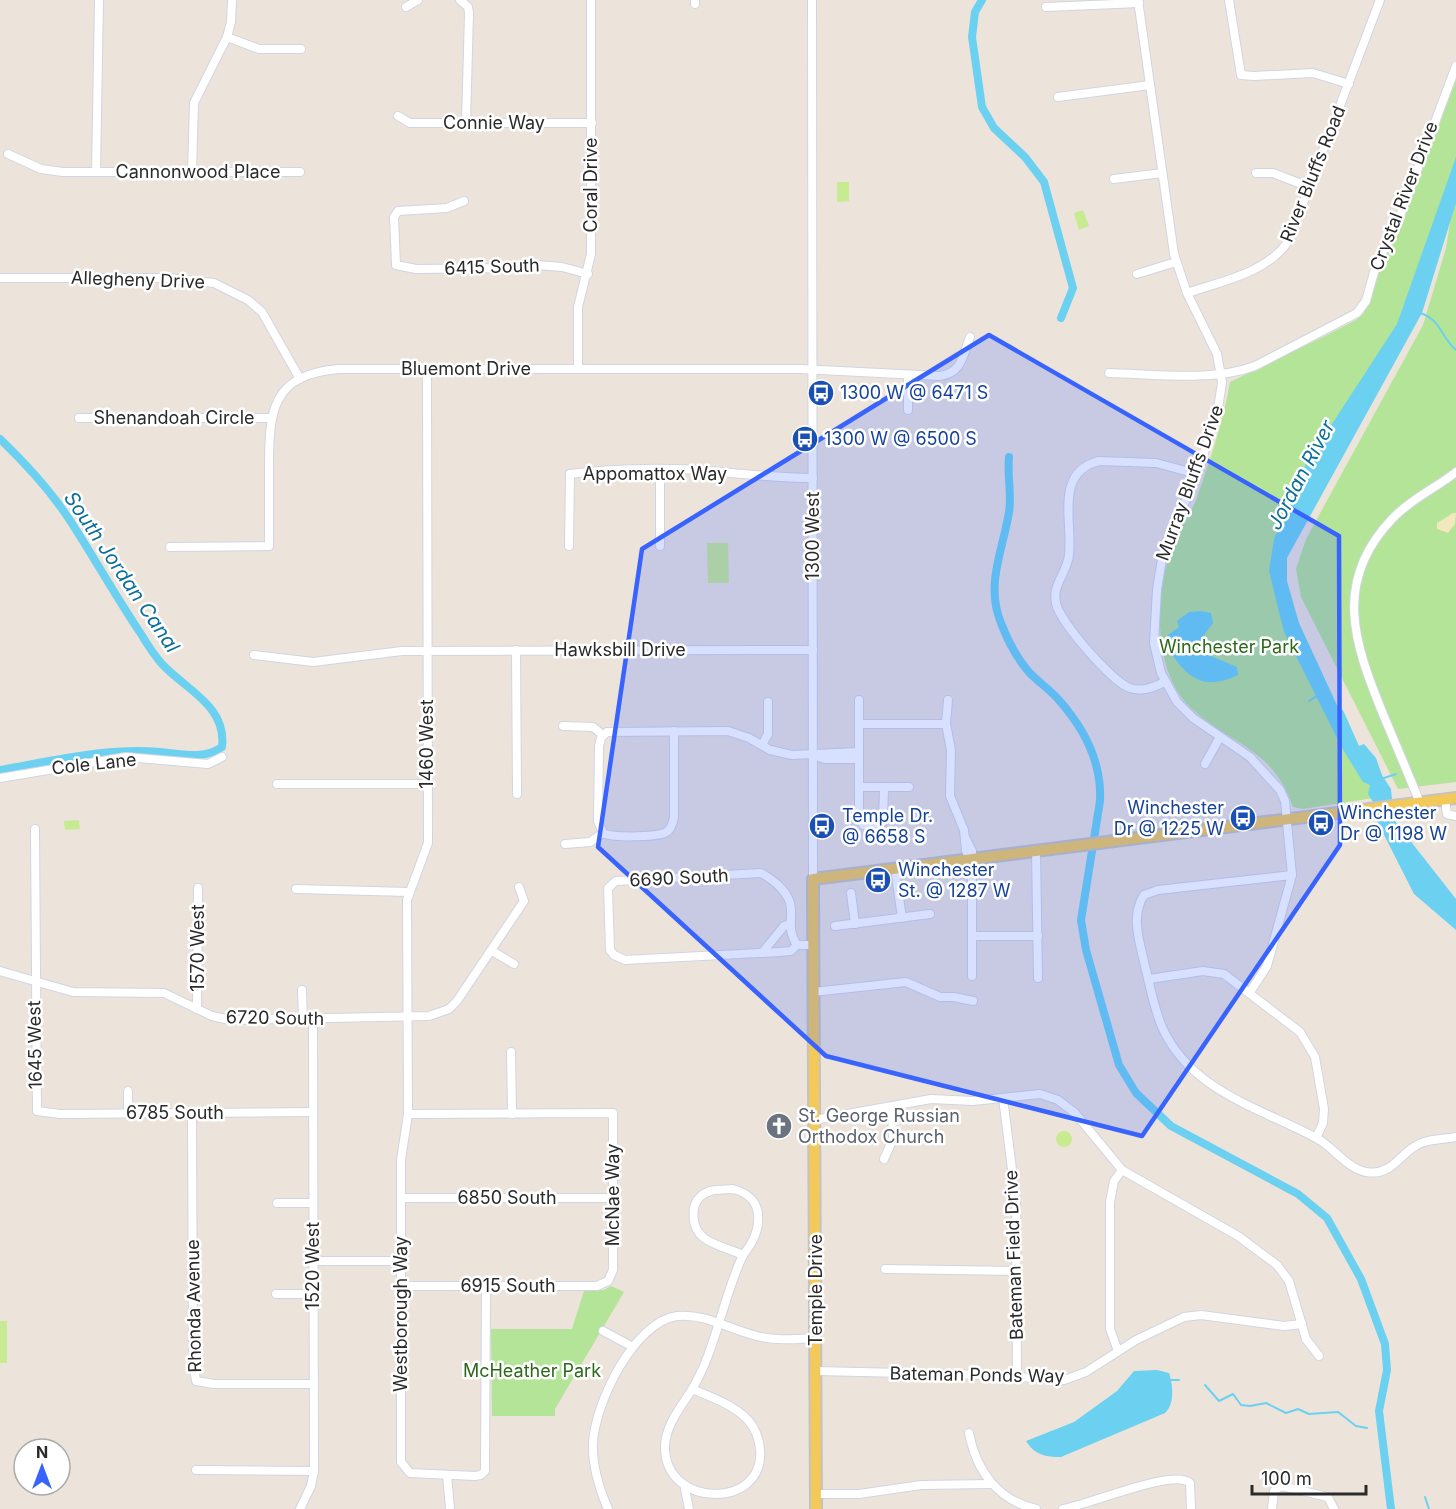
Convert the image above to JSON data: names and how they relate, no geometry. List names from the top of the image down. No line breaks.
{"streets":{"main road":["1300 West","Temple Drive"],"street":["Connie Way","Cannonwood Place","River Bluffs Road","Coral Drive","Crystal River Drive","6415 South","Allegheny Drive","Bluemont Drive","Shenandoah Circle","Appomattox Way","Murray Bluffs Drive","Hawksbill Drive","1460 West","Cole Lane","6690 South","1570 West","6720 South","1645 West","6785 South","McNae Way","6850 South","Bateman Field Drive","1520 West","6915 South","Rhonda Avenue","Westborough Way","Bateman Ponds Way"]},"crossings":[["Connie Way","Coral Drive"],["River Bluffs Road","Murray Bluffs Drive"],["Coral Drive","6415 South"],["Coral Drive","Bluemont Drive"],["Crystal River Drive","Murray Bluffs Drive"],["Allegheny Drive","Bluemont Drive"],["Bluemont Drive","Shenandoah Circle"],["Bluemont Drive","1300 West"],["Bluemont Drive","1460 West"],["Appomattox Way","1300 West"],["1300 West","Hawksbill Drive"],["1300 West","6690 South"],["1300 West","Temple Drive"],["Hawksbill Drive","1460 West"],["1460 West","6720 South"],["1460 West","Westborough Way"],["1570 West","6720 South"],["6720 South","1645 West"],["6720 South","1520 West"],["1645 West","6785 South"],["6785 South","1520 West"],["6785 South","Rhonda Avenue"],["McNae Way","6850 South"],["McNae Way","6915 South"],["6850 South","Westborough Way"],["Bateman Field Drive","Bateman Ponds Way"],["1520 West","Rhonda Avenue"],["6915 South","Westborough Way"],["Temple Drive","Bateman Ponds Way"]],"water":["Jordan River","South Jordan Canal"],"parks":["Winchester Park","McHeather Park"],"places":{"bus stop":["1300 W @ 6471 S","1300 W @ 6500 S","Winchester Dr @ 1225 W","Winchester Dr @ 1198 W","Temple Dr. @ 6658 S","Winchester St. @ 1287 W"],"church":["St. George Russian Orthodox Church"]},"scale_bar":"100 m","north":"top"}
